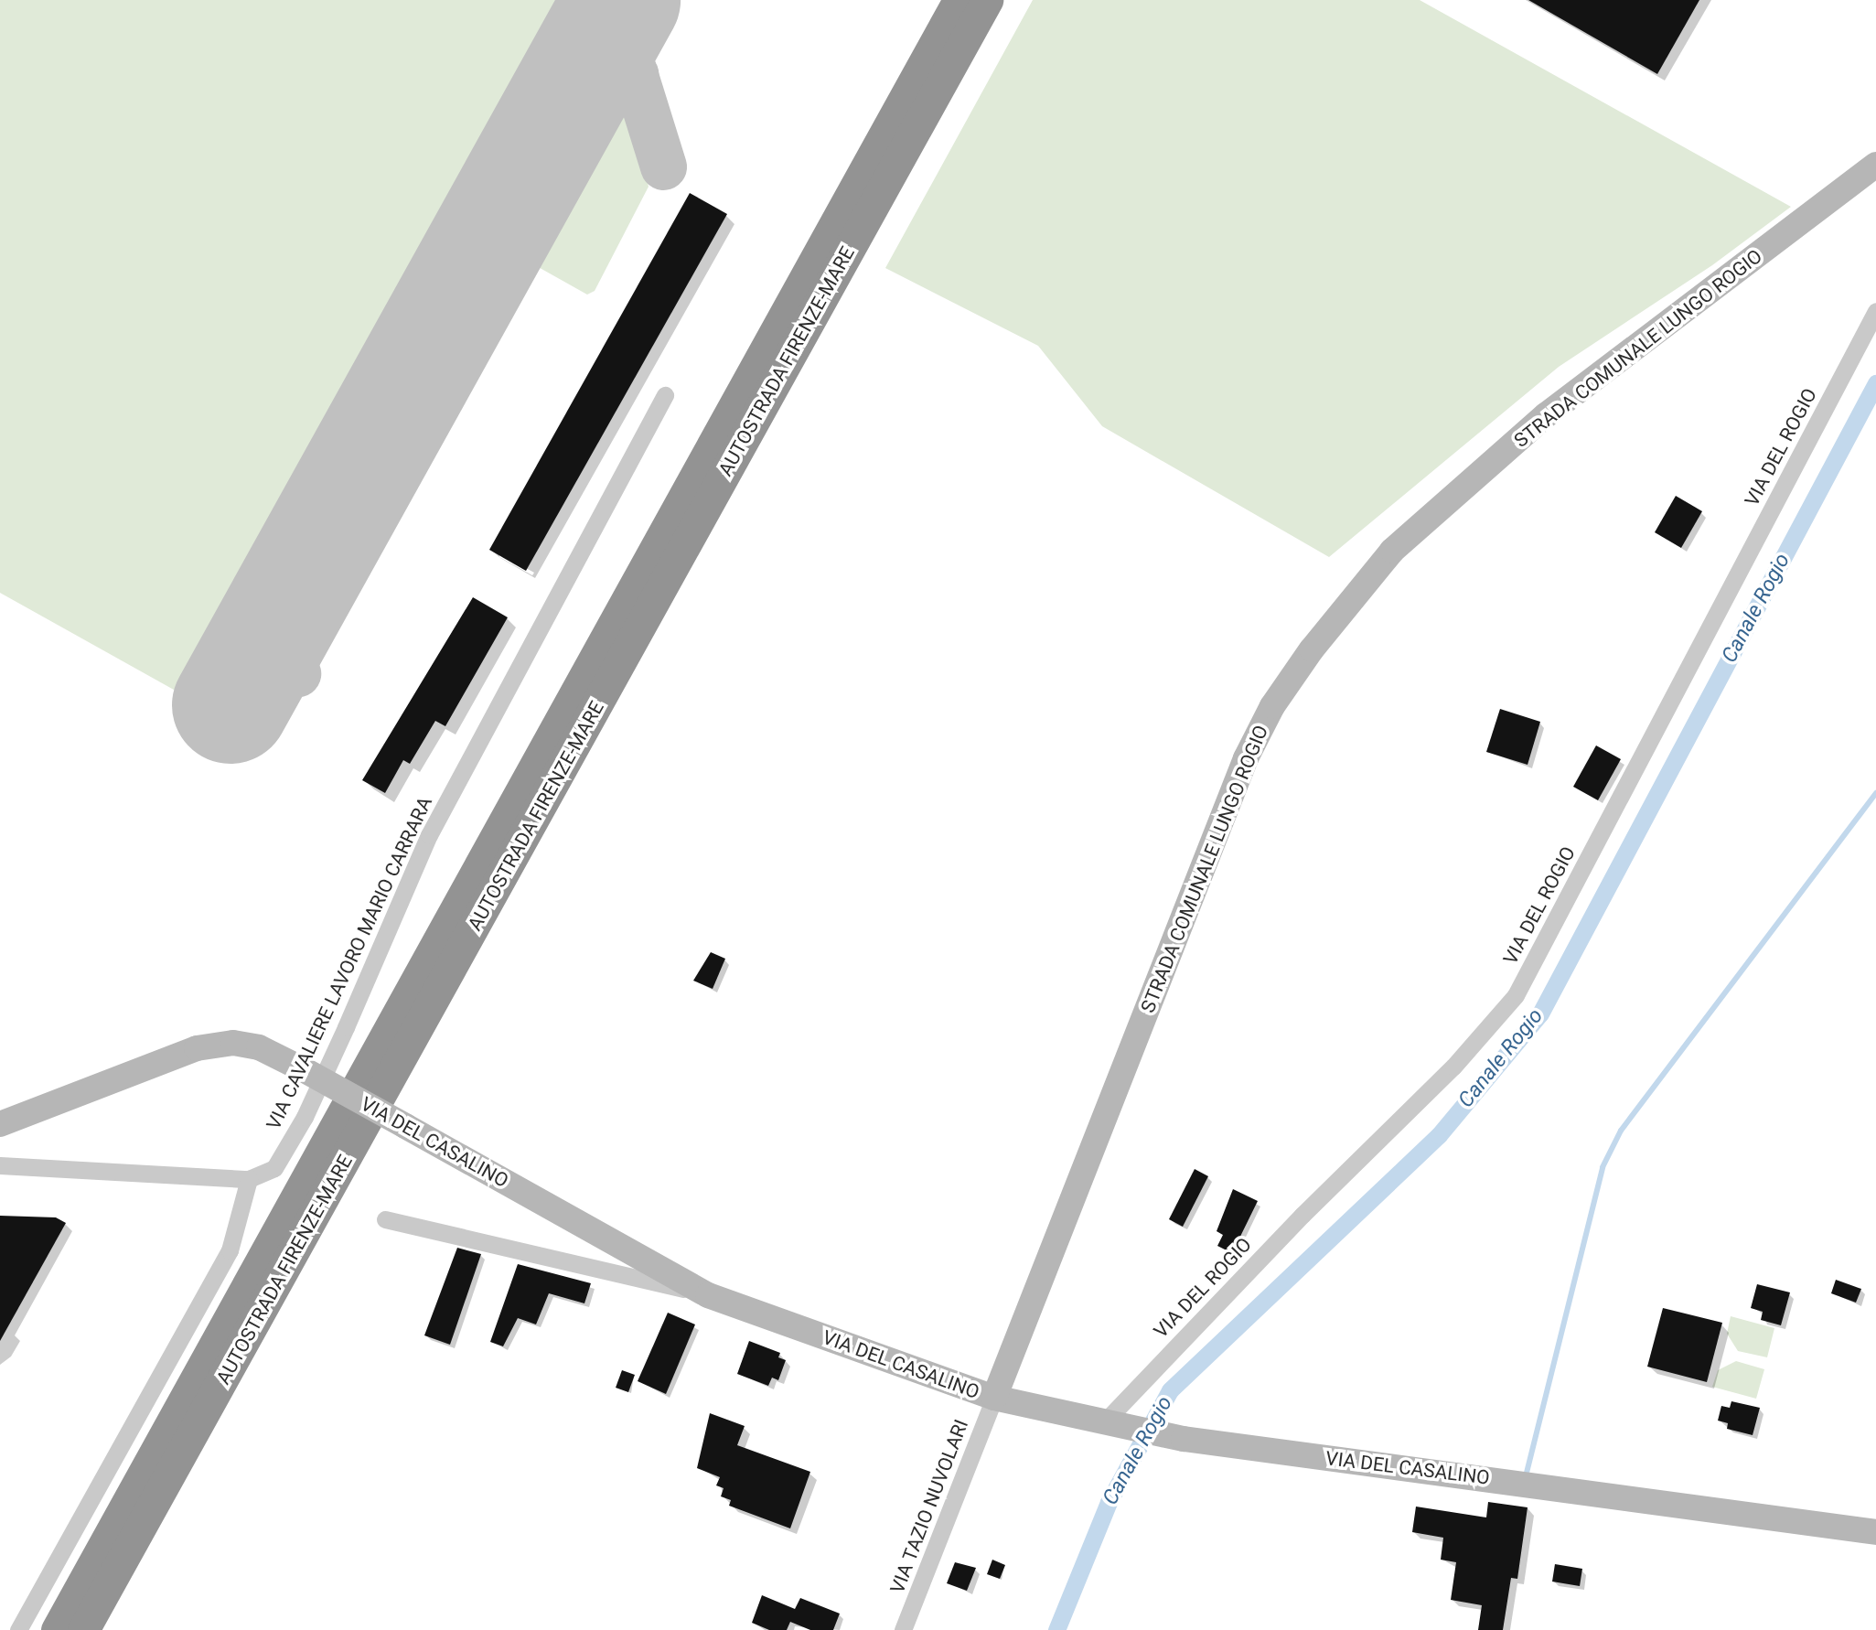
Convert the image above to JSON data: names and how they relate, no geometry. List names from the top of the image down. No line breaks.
{"streets":{"highway":["AUTOSTRADA FIRENZE-MARE"],"street":["STRADA COMUNALE LUNGO ROGIO","VIA DEL ROGIO","VIA CAVALIERE LAVORO MARIO CARRARA","VIA DEL CASALINO","VIA TAZIO NUVOLARI"]},"crossings":[["STRADA COMUNALE LUNGO ROGIO","VIA DEL CASALINO"],["STRADA COMUNALE LUNGO ROGIO","VIA TAZIO NUVOLARI"],["VIA DEL ROGIO","VIA DEL CASALINO"],["VIA DEL CASALINO","VIA TAZIO NUVOLARI"]],"water":["Canale Rogio"]}
